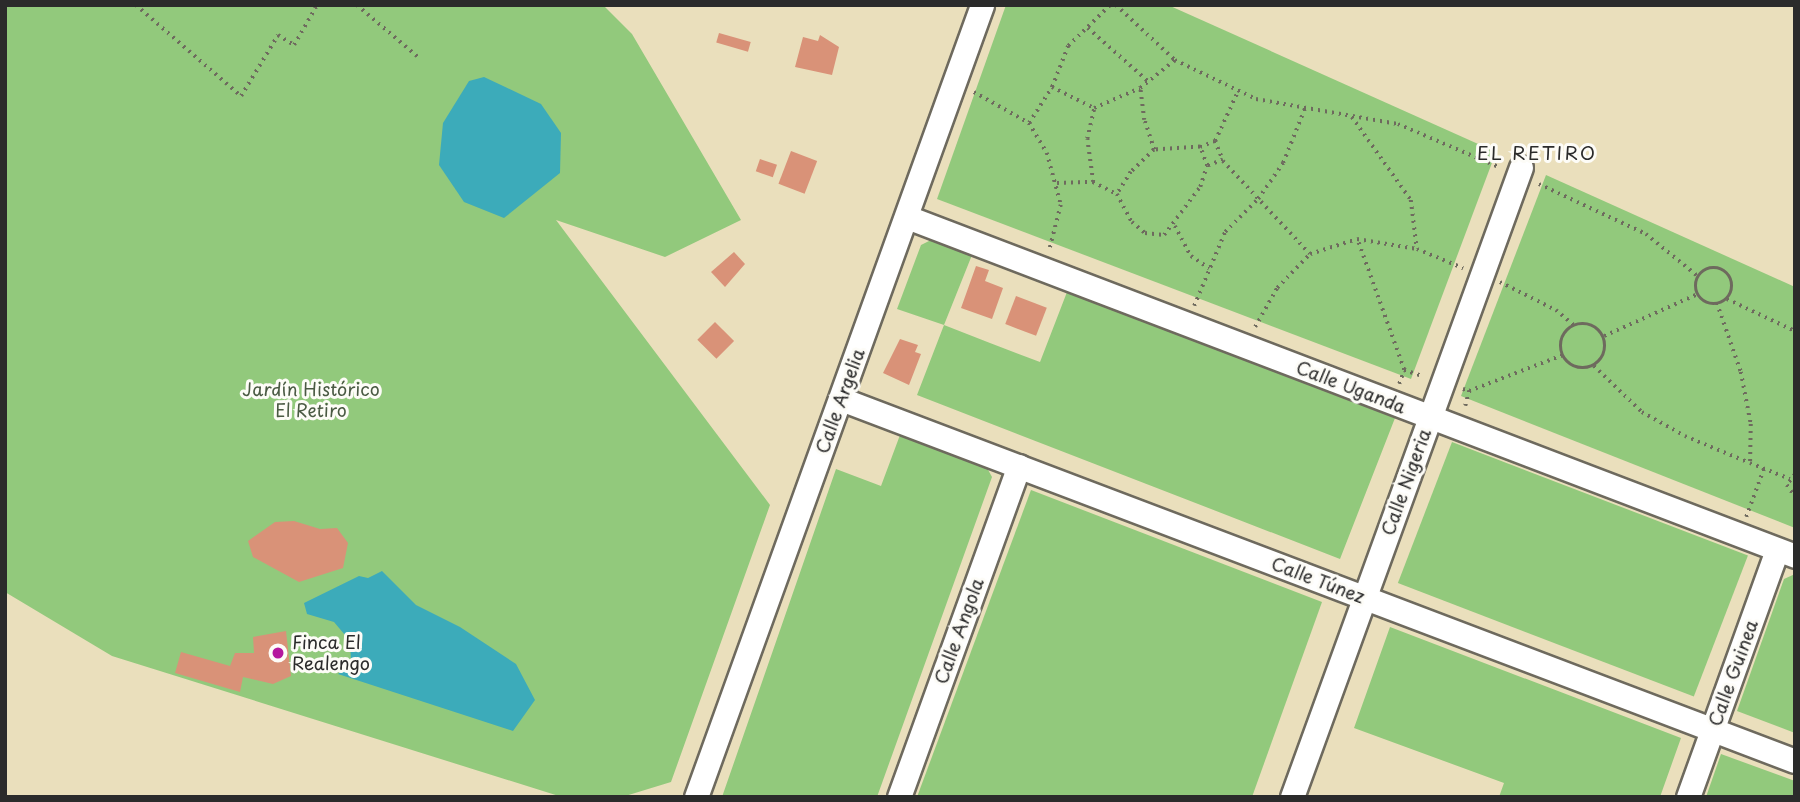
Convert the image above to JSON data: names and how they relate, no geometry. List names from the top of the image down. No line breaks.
{"streets":{"street":["Calle Uganda","Calle Argelia","Calle Nigeria","Calle Túnez","Calle Angola","Calle Guinea"]},"crossings":[["Calle Uganda","Calle Argelia"],["Calle Uganda","Calle Nigeria"],["Calle Uganda","Calle Guinea"],["Calle Argelia","Calle Túnez"],["Calle Nigeria","Calle Túnez"],["Calle Túnez","Calle Angola"],["Calle Túnez","Calle Guinea"]],"districts":["EL RETIRO"],"parks":["Jardín Histórico El Retiro"],"places":["Finca El Realengo"]}
